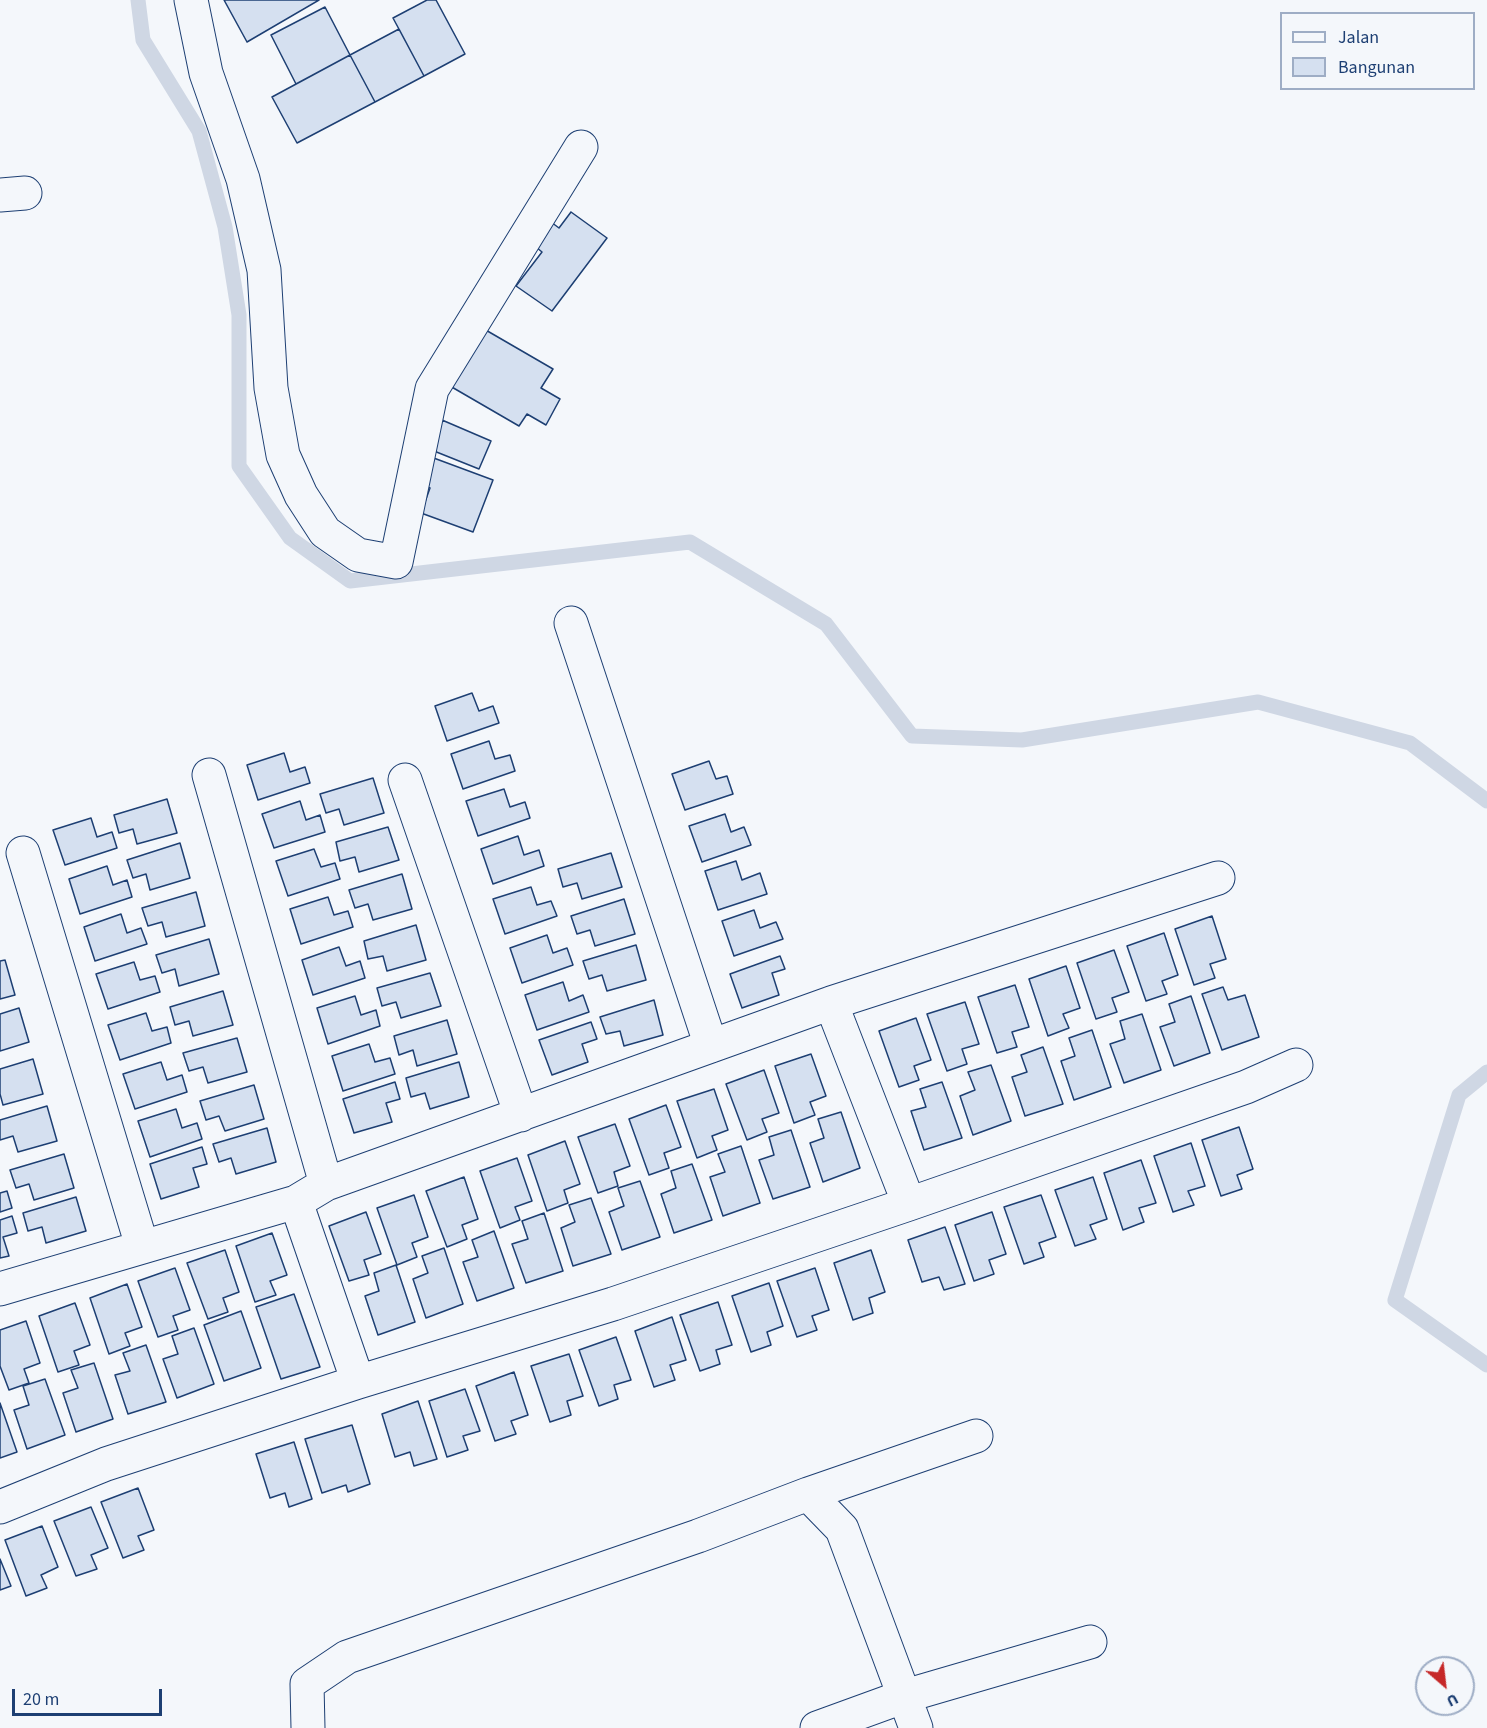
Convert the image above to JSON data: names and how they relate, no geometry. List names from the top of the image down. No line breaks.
{"legend":["Jalan","Bangunan"],"scale_bar":"20 m","north":"bottom right"}
